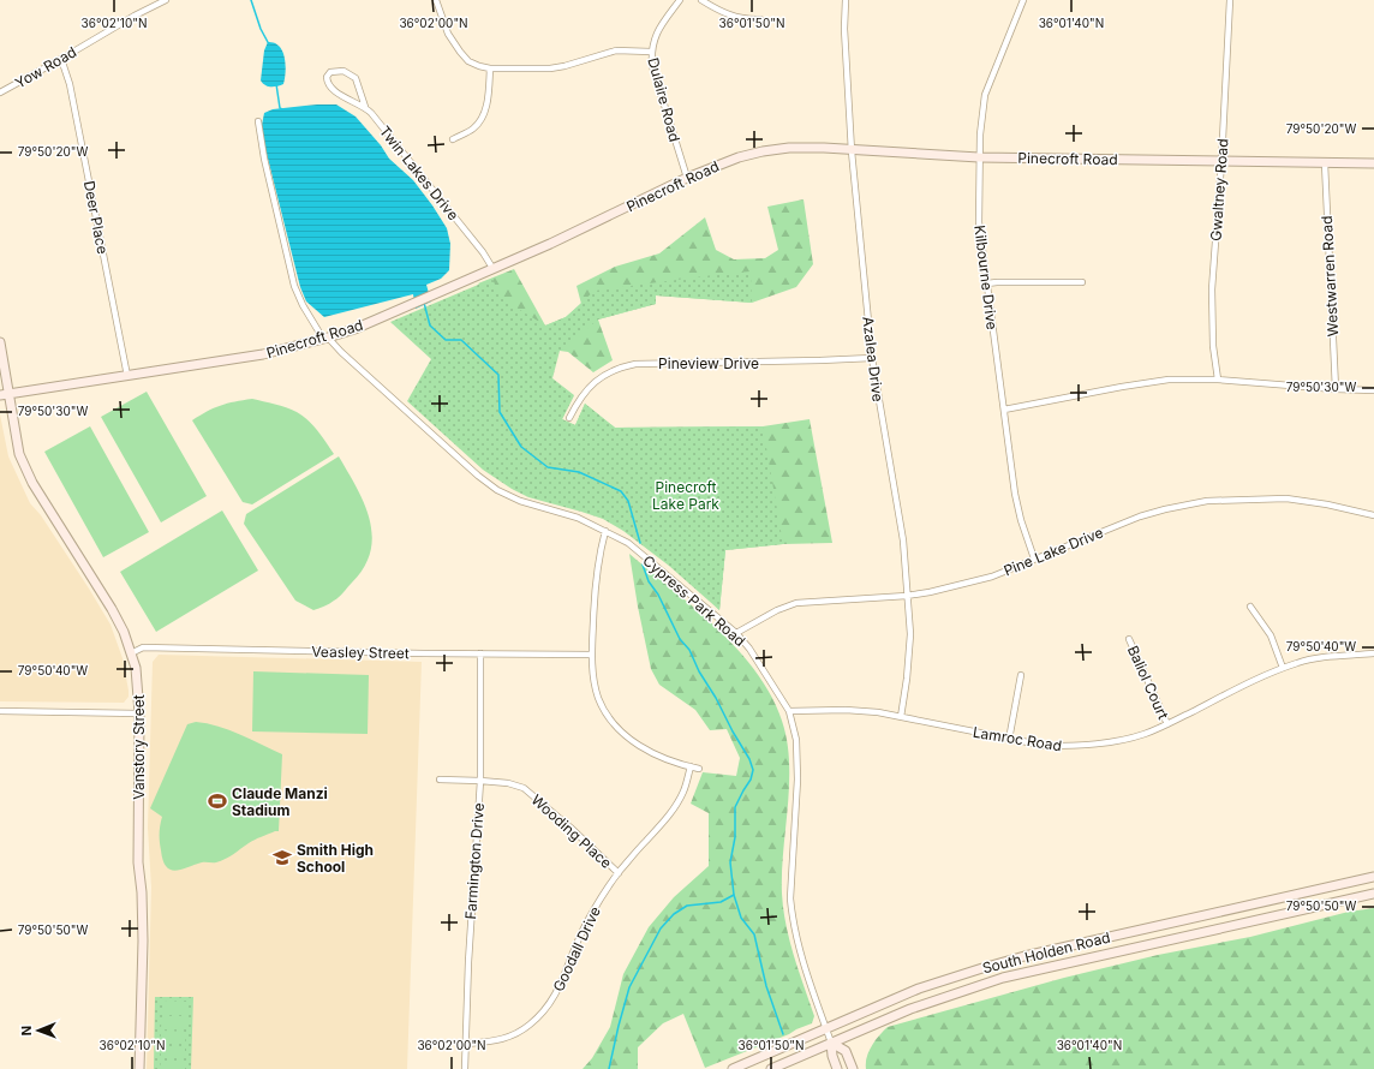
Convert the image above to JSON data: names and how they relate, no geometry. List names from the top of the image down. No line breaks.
{"streets":{"street":["Yow Road","Dulaire Road","Pinecroft Road","Twin Lakes Drive","Gwaltney Road","Deer Place","Westwarren Road","Kilbourne Drive","Azalea Drive","Pineview Drive","Pine Lake Drive","Cypress Park Road","Veasley Street","Baliol Court","Lamroc Road","Vanstory Street","Wooding Place","Farmington Drive","Goodall Drive","South Holden Road"]},"crossings":[["Yow Road","Deer Place"],["Dulaire Road","Pinecroft Road"],["Pinecroft Road","Twin Lakes Drive"],["Pinecroft Road","Gwaltney Road"],["Pinecroft Road","Deer Place"],["Pinecroft Road","Westwarren Road"],["Pinecroft Road","Kilbourne Drive"],["Pinecroft Road","Azalea Drive"],["Pinecroft Road","Cypress Park Road"],["Pinecroft Road","Vanstory Street"],["Kilbourne Drive","Pine Lake Drive"],["Azalea Drive","Pineview Drive"],["Azalea Drive","Pine Lake Drive"],["Azalea Drive","Lamroc Road"],["Pine Lake Drive","Cypress Park Road"],["Cypress Park Road","Lamroc Road"],["Cypress Park Road","South Holden Road"],["Veasley Street","Vanstory Street"],["Veasley Street","Farmington Drive"],["Baliol Court","Lamroc Road"],["Wooding Place","Farmington Drive"],["Wooding Place","Goodall Drive"],["Farmington Drive","Goodall Drive"]],"parks":["Pinecroft Lake Park"],"places":{"sports":["Claude Manzi Stadium"],"school or university":["Smith High School"]},"north":"left","coordinates":["36°02'10\"N","36°02'00\"N","36°01'50\"N","36°01'40\"N","79°50'20\"W","79°50'30\"W","79°50'40\"W","79°50'50\"W"]}
